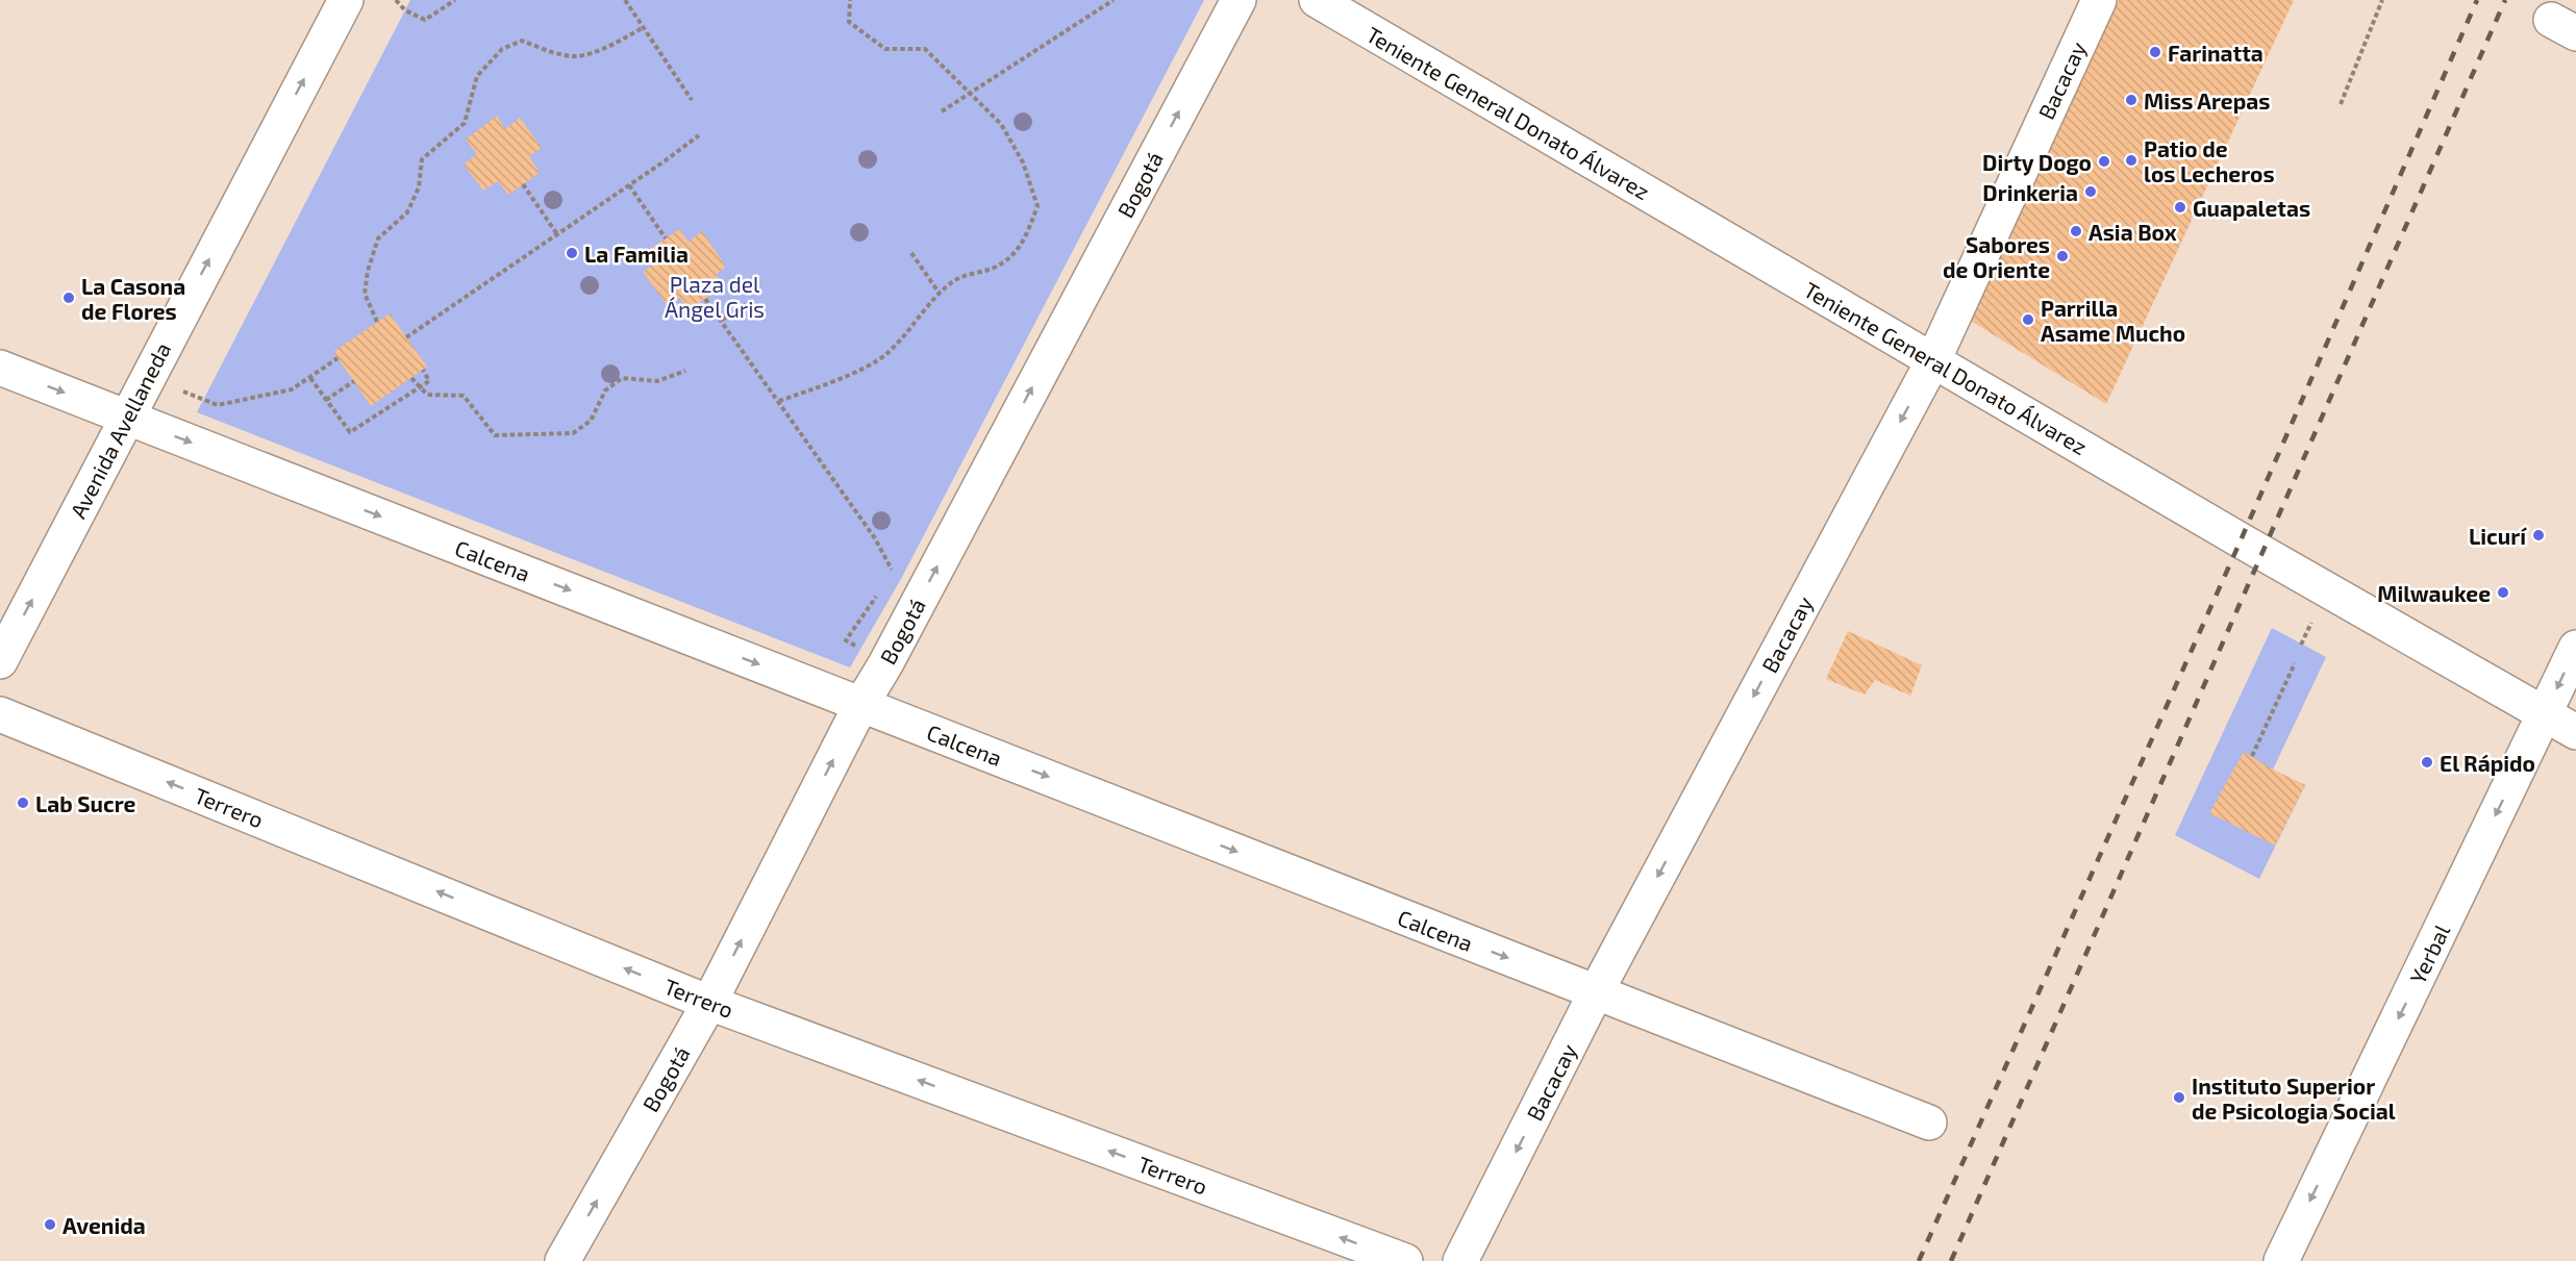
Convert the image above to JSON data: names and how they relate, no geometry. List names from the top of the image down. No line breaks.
{"streets":{"street":["Bacacay","Teniente General Donato Álvarez","Bogotá","Avenida Avellaneda","Calcena","Terrero","Yerbal"]},"crossings":[["Bacacay","Teniente General Donato Álvarez"],["Bacacay","Calcena"],["Teniente General Donato Álvarez","Yerbal"],["Bogotá","Calcena"],["Bogotá","Terrero"],["Avenida Avellaneda","Calcena"]],"one_way":["Bacacay","Bogotá","Avenida Avellaneda","Calcena","Terrero","Yerbal"],"parks":["Plaza del Ángel Gris"],"places":["Farinatta","Miss Arepas","Patio de los Lecheros","Dirty Dogo","Drinkeria","Guapaletas","Asia Box","La Familia","Sabores de Oriente","La Casona de Flores","Parrilla Asame Mucho","Licurí","Milwaukee","El Rápido","Lab Sucre","Instituto Superior de Psicologia Social","Avenida"]}
